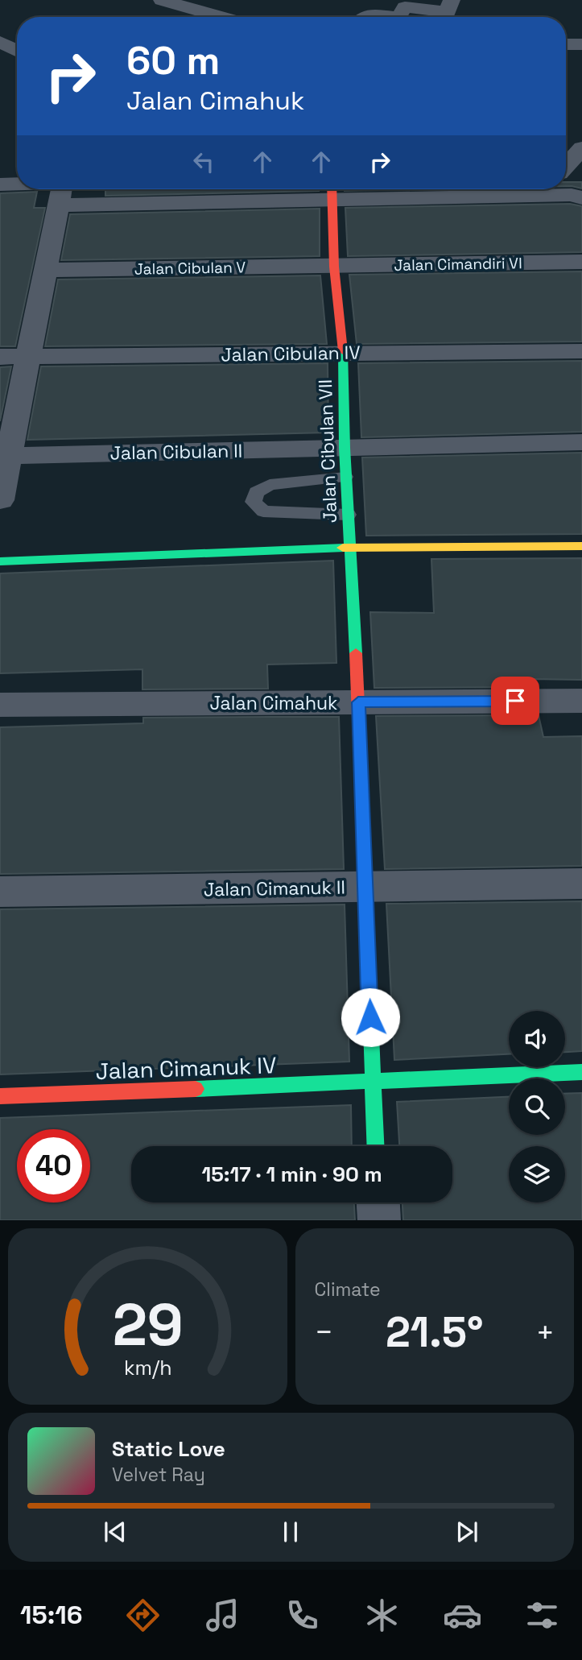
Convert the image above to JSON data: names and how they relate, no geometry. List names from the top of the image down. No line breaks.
{"streets":{"street":["Jalan Cimandiri VI","Jalan Cibulan V","Jalan Cibulan IV","Jalan Cibulan VII","Jalan Cibulan II","Jalan Cimahuk","Jalan Cimanuk II","Jalan Cimanuk IV"]},"crossings":[["Jalan Cimandiri VI","Jalan Cibulan V"],["Jalan Cimandiri VI","Jalan Cibulan VII"],["Jalan Cibulan V","Jalan Cibulan VII"],["Jalan Cibulan IV","Jalan Cibulan VII"],["Jalan Cibulan VII","Jalan Cibulan II"],["Jalan Cibulan VII","Jalan Cimahuk"],["Jalan Cibulan VII","Jalan Cimanuk II"],["Jalan Cibulan VII","Jalan Cimanuk IV"]],"page":{"turn":["60 m","Jalan Cimahuk"],"limit":"40","trip":"15:17 · 1 min · 90 m","tile":"Climate","heat":["−","21.5°","+"],"song":["Static Love","Velvet Ray"],"tabs":"15:16","gauge":["29","km/h"]}}
